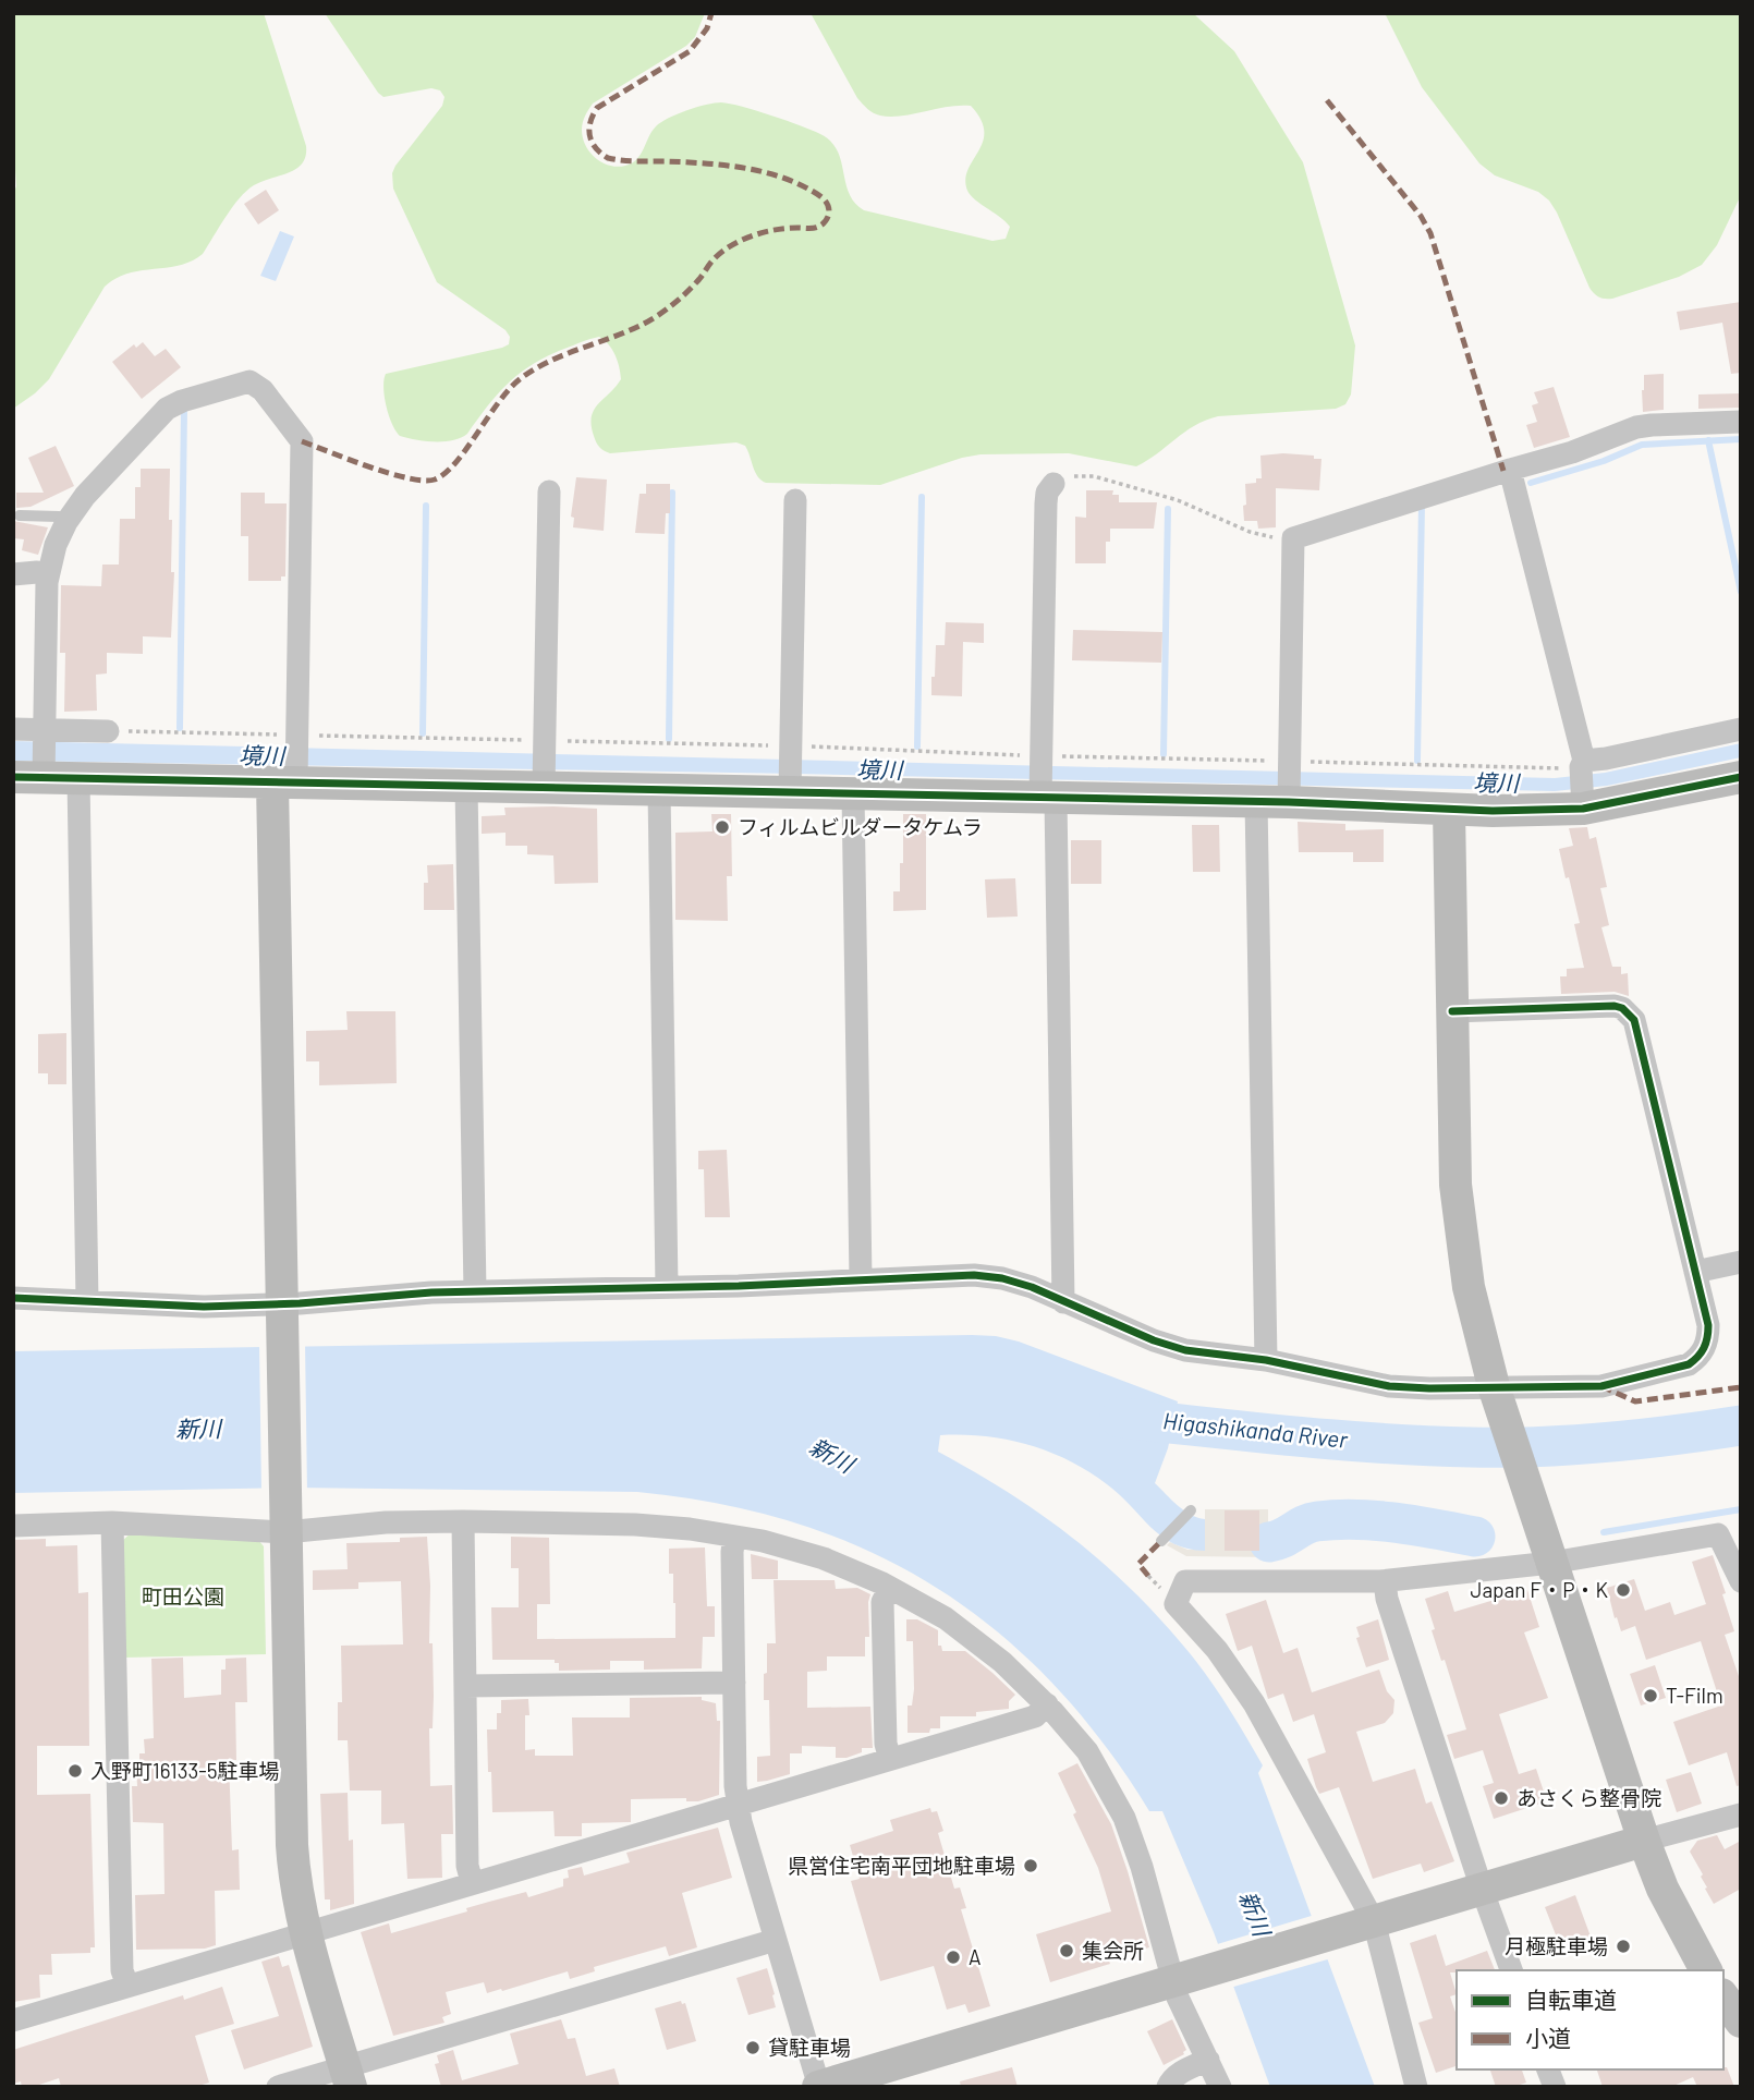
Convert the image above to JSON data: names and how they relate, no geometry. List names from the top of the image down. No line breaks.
{"water":["境川","新川","Higashikanda River"],"parks":["町田公園"],"places":["フィルムビルダータケムラ","Japan F・P・K","T-Film","入野町16133-5駐車場","あさくら整骨院","県営住宅南平団地駐車場","月極駐車場","集会所","A","貸駐車場"],"legend":["自転車道","小道"]}
